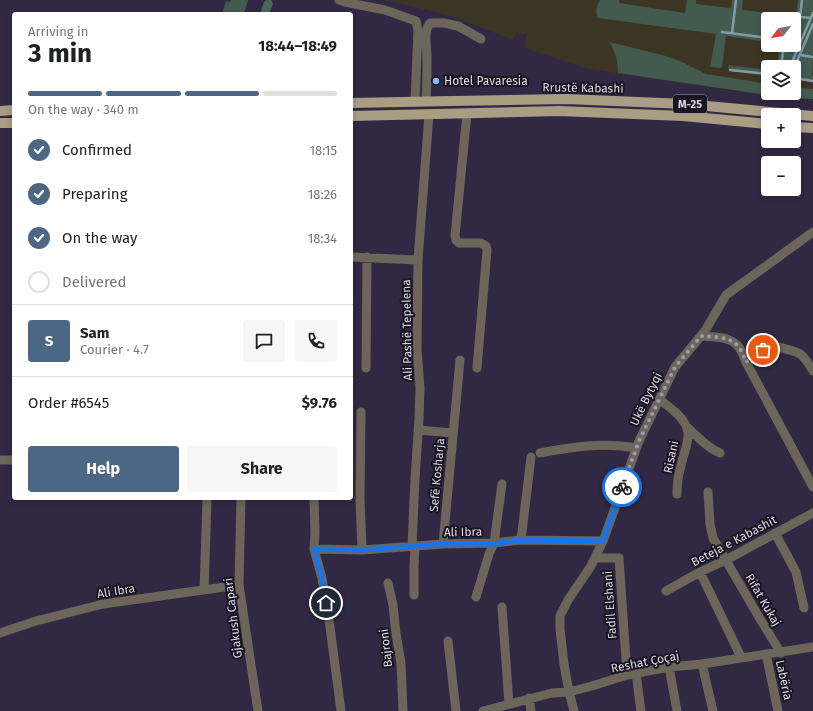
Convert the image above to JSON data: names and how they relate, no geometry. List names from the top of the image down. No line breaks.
{"streets":{"main road":["Rrustë Kabashi","M-25"],"street":["Ali Pashë Tepelena","Ukë Bytyqi","Risani","Sefë Kosharja","Ali Ibra","Beteja e Kabashit","Rifat Kukaj","Fadil Elshani","Gjakush Capari","Bajroni","Reshat Çoçaj","Labëria"]},"crossings":[["Rrustë Kabashi","Ali Pashë Tepelena"],["Ali Pashë Tepelena","Sefë Kosharja"],["Ali Pashë Tepelena","Ali Ibra"],["Ukë Bytyqi","Risani"],["Ukë Bytyqi","Ali Ibra"],["Ukë Bytyqi","Fadil Elshani"],["Ukë Bytyqi","Reshat Çoçaj"],["Sefë Kosharja","Ali Ibra"],["Ali Ibra","Gjakush Capari"],["Beteja e Kabashit","Rifat Kukaj"],["Rifat Kukaj","Reshat Çoçaj"],["Fadil Elshani","Reshat Çoçaj"],["Reshat Çoçaj","Labëria"]],"places":["Hotel Pavaresia"],"north":"bottom left","page":{"map_buttons":["+","−"],"heading":["3 min","Arriving in","18:44–18:49"],"panel":["Sam","Courier · 4.7","Order #6545","$9.76"],"bar":"On the way · 340 m","list":[["Confirmed","18:15"],["Preparing","18:26"],["On the way","18:34"],"Delivered"],"round":"S","buttons":["Help","Share"]}}
